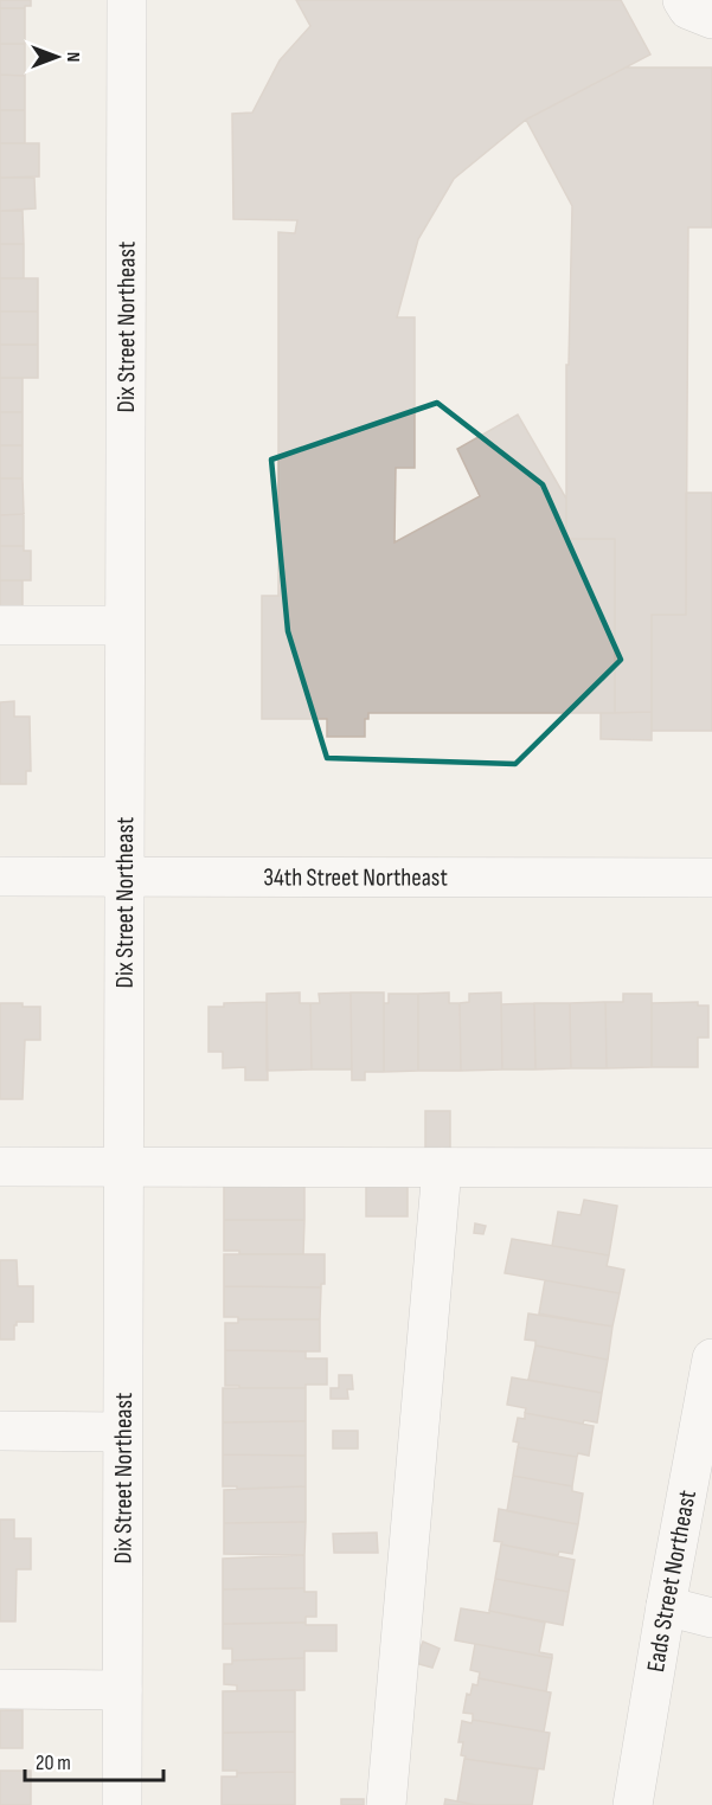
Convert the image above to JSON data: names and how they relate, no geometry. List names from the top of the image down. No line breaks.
{"streets":{"street":["Dix Street Northeast","34th Street Northeast","Eads Street Northeast"]},"crossings":[["Dix Street Northeast","34th Street Northeast"]],"scale_bar":"20 m","north":"right"}
